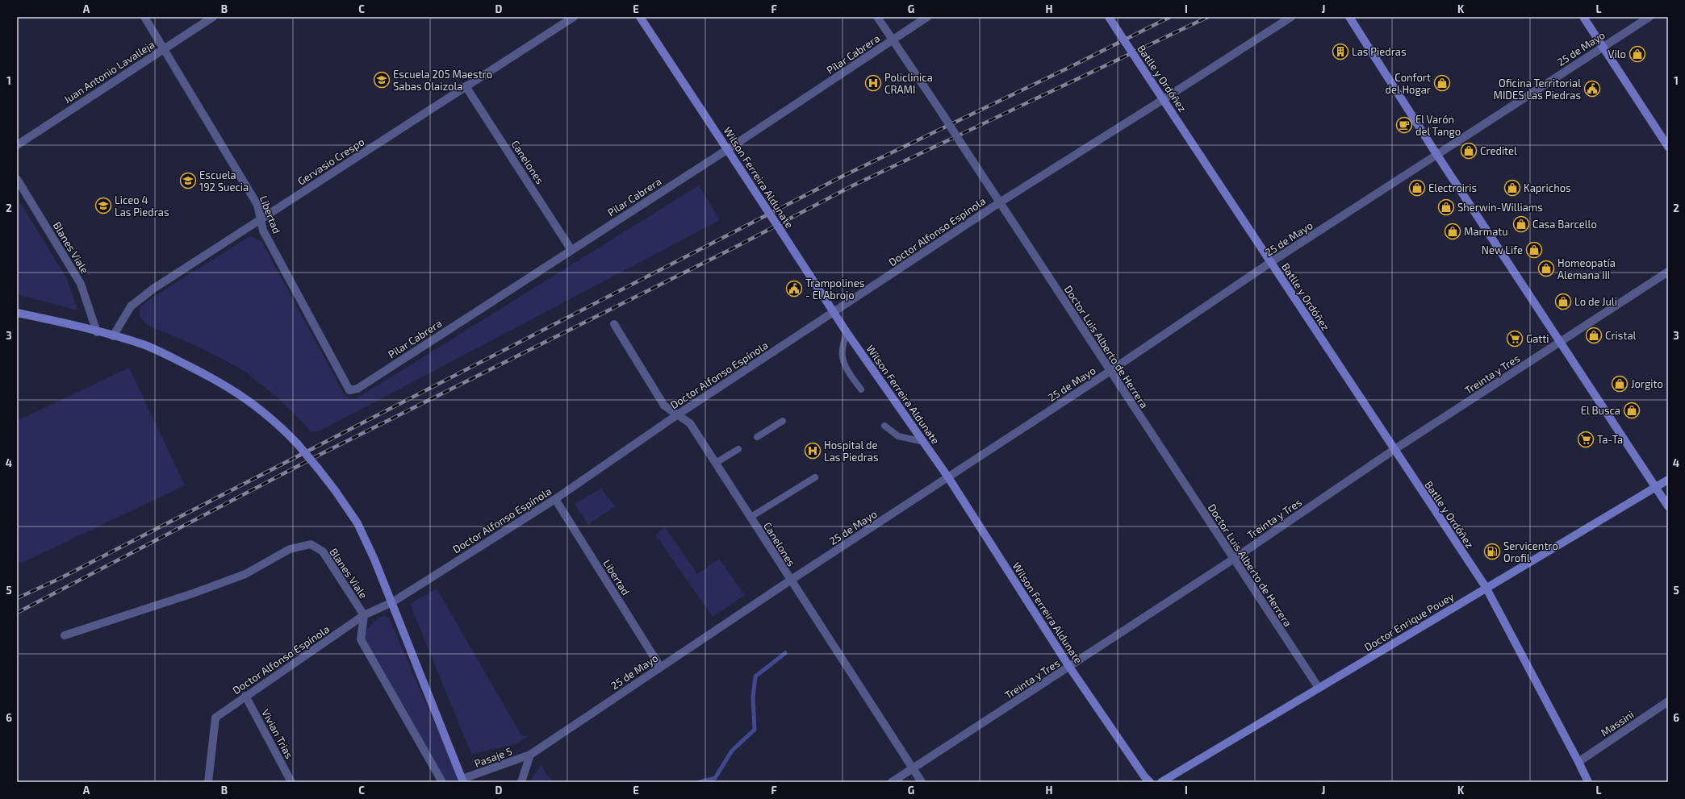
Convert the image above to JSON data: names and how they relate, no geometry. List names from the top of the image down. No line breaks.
{"streets":{"street":["25 de Mayo","Pilar Cabrera","Juan Antonio Lavalleja","Batlle y Ordóñez","Gervasio Crespo","Canelones","Wilson Ferreira Aldunate","Libertad","Doctor Alfonso Espínola","Blanes Viale","Doctor Luis Alberto de Herrera","Treinta y Tres","Doctor Enrique Pouey","Massini","Vivian Trias","Pasaje 5"]},"crossings":[["25 de Mayo","Batlle y Ordóñez"],["25 de Mayo","Canelones"],["25 de Mayo","Wilson Ferreira Aldunate"],["25 de Mayo","Libertad"],["25 de Mayo","Doctor Luis Alberto de Herrera"],["25 de Mayo","Pasaje 5"],["Pilar Cabrera","Canelones"],["Pilar Cabrera","Wilson Ferreira Aldunate"],["Pilar Cabrera","Libertad"],["Pilar Cabrera","Doctor Luis Alberto de Herrera"],["Juan Antonio Lavalleja","Libertad"],["Batlle y Ordóñez","Doctor Alfonso Espínola"],["Batlle y Ordóñez","Treinta y Tres"],["Batlle y Ordóñez","Doctor Enrique Pouey"],["Batlle y Ordóñez","Massini"],["Gervasio Crespo","Canelones"],["Gervasio Crespo","Libertad"],["Canelones","Doctor Alfonso Espínola"],["Canelones","Treinta y Tres"],["Wilson Ferreira Aldunate","Doctor Alfonso Espínola"],["Wilson Ferreira Aldunate","Treinta y Tres"],["Libertad","Doctor Alfonso Espínola"],["Doctor Alfonso Espínola","Blanes Viale"],["Doctor Alfonso Espínola","Doctor Luis Alberto de Herrera"],["Doctor Alfonso Espínola","Vivian Trias"],["Doctor Luis Alberto de Herrera","Treinta y Tres"],["Doctor Luis Alberto de Herrera","Doctor Enrique Pouey"]],"places":{"building":["Las Piedras"],"shop":["Vilo","Confort del Hogar","Creditel","Electroiris","Kaprichos","Sherwin-Williams","Casa Barcello","Marmatu","New Life","Homeopatía Alemana III","Lo de Juli","Cristal","Jorgito","El Busca"],"school or university":["Escuela 205 Maestro Sabas Olaizola","Escuela 192 Suecia","Liceo 4 Las Piedras"],"hospital":["Policlinica CRAMI","Hospital de Las Piedras"],"public building":["Oficina Territorial MIDES Las Piedras","Trampolines - El Abrojo"],"cafe":["El Varón del Tango"],"supermarket":["Gatti","Ta-Ta"],"fuel station":["Servicentro Orofil"]},"grid":{"columns":["A","B","C","D","E","F","G","H","I","J","K","L"],"rows":["1","2","3","4","5","6"]}}
